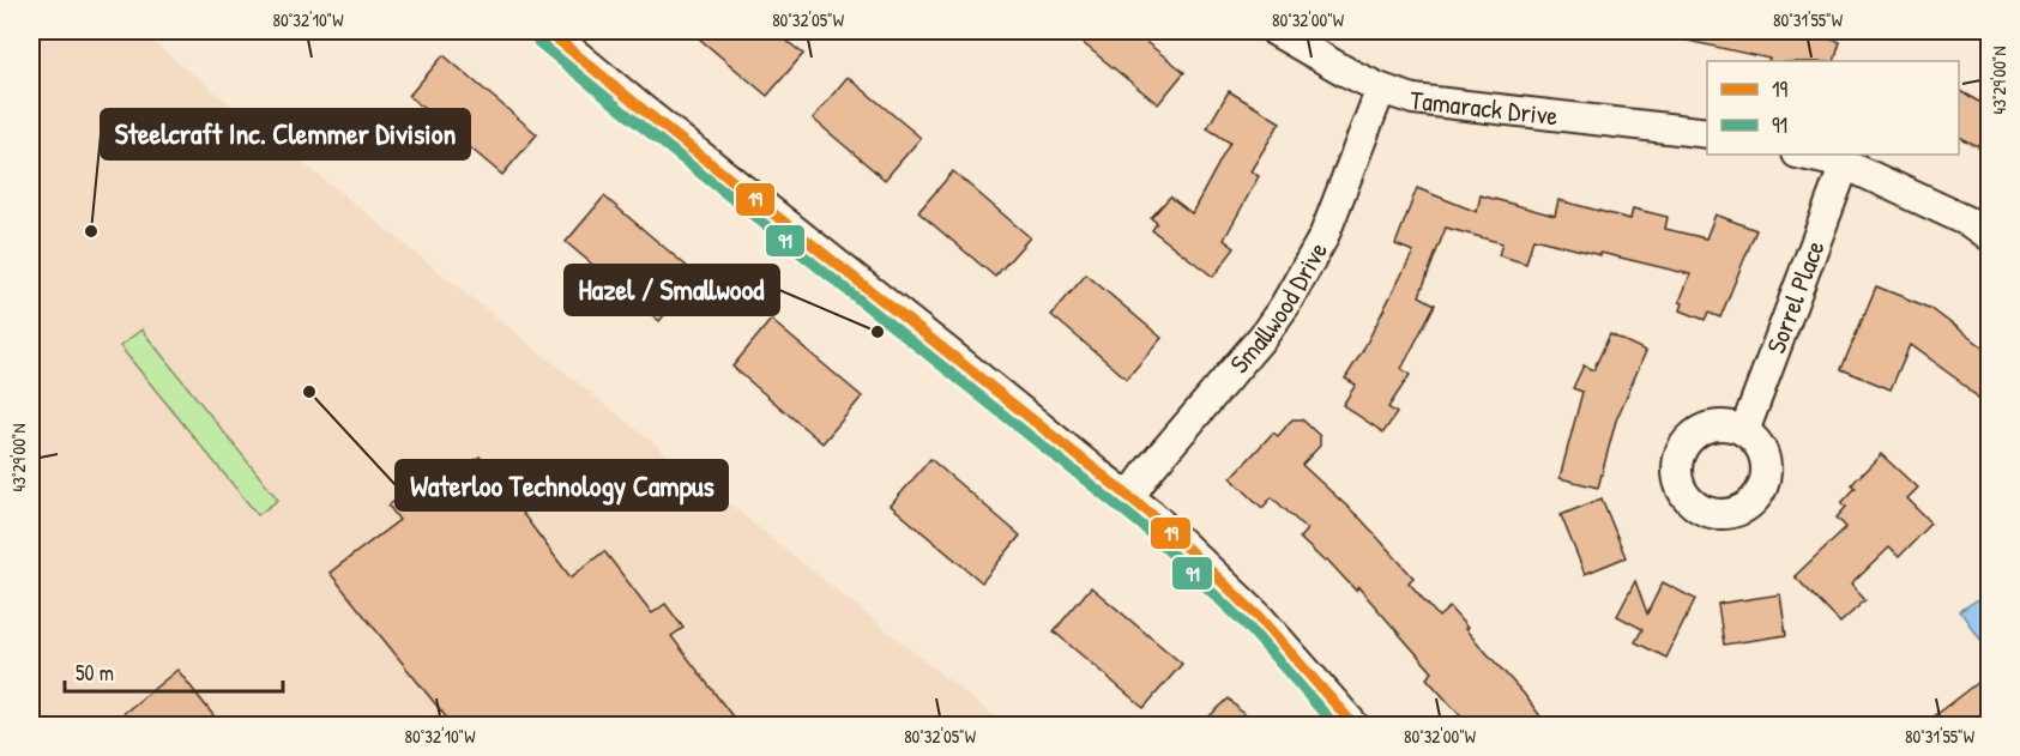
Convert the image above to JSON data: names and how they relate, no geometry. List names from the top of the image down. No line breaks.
{"streets":{"street":["Tamarack Drive","Sorrel Place","Smallwood Drive"]},"crossings":[["Tamarack Drive","Smallwood Drive"]],"places":["Steelcraft Inc. Clemmer Division","Hazel / Smallwood","Waterloo Technology Campus"],"lines":["transit line 19","transit line 91"],"legend":["19","91"],"scale_bar":"50 m","coordinates":["80°32'10\"W","80°32'05\"W","80°32'00\"W","80°31'55\"W","43°29'00\"N"]}
